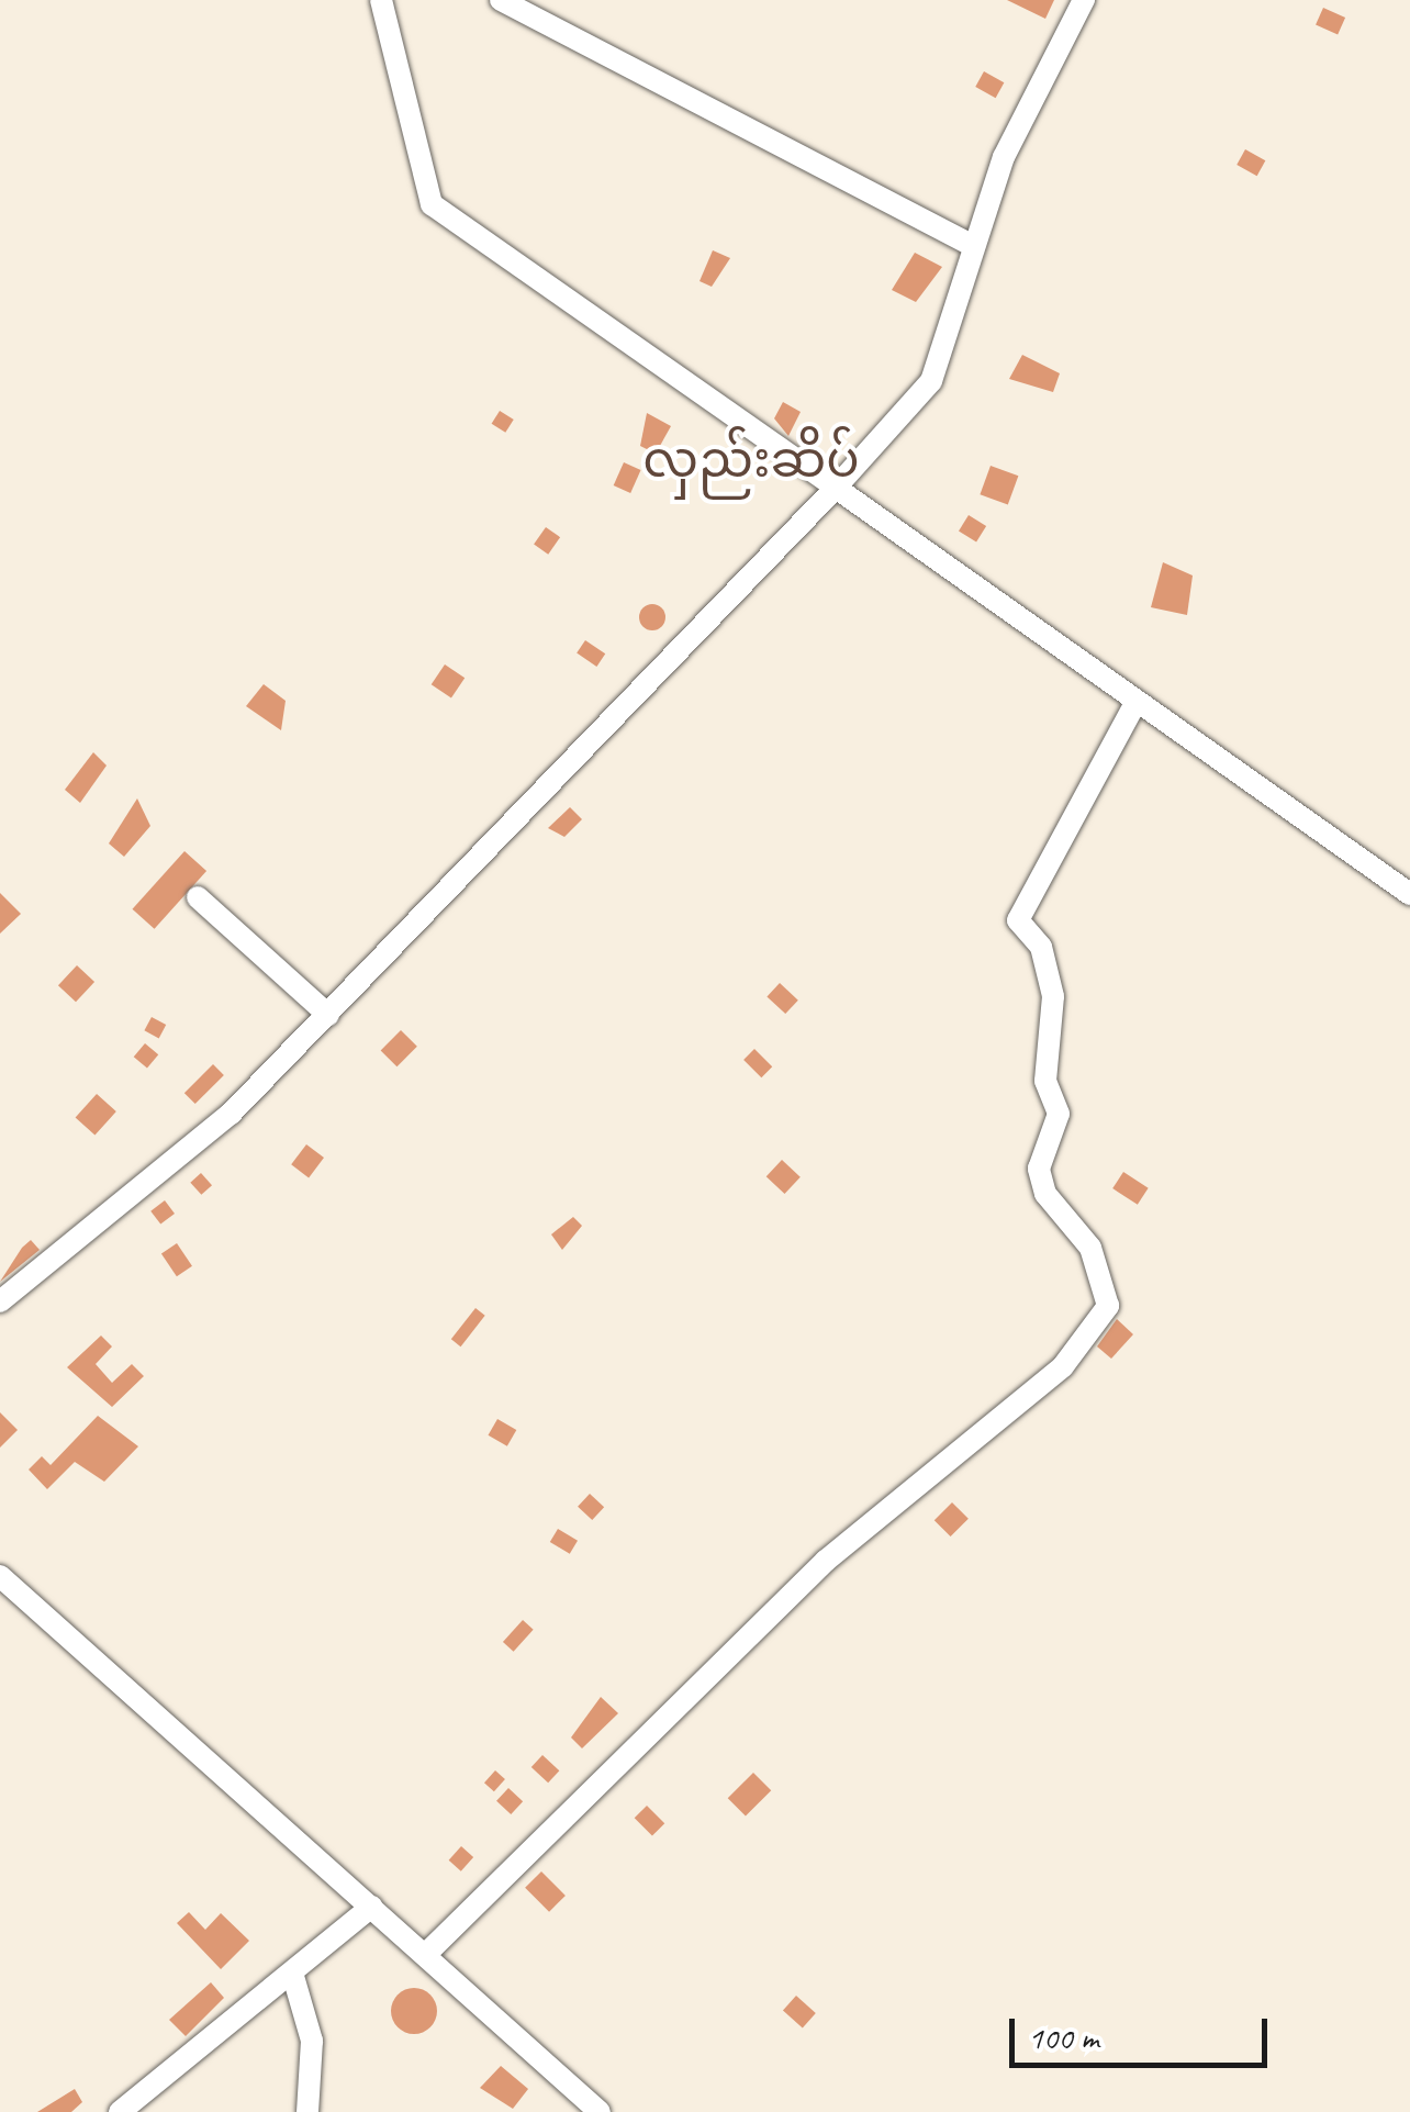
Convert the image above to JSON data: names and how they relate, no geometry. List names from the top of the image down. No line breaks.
{"districts":["လှည်းဆိပ်"],"scale_bar":"100 m"}
